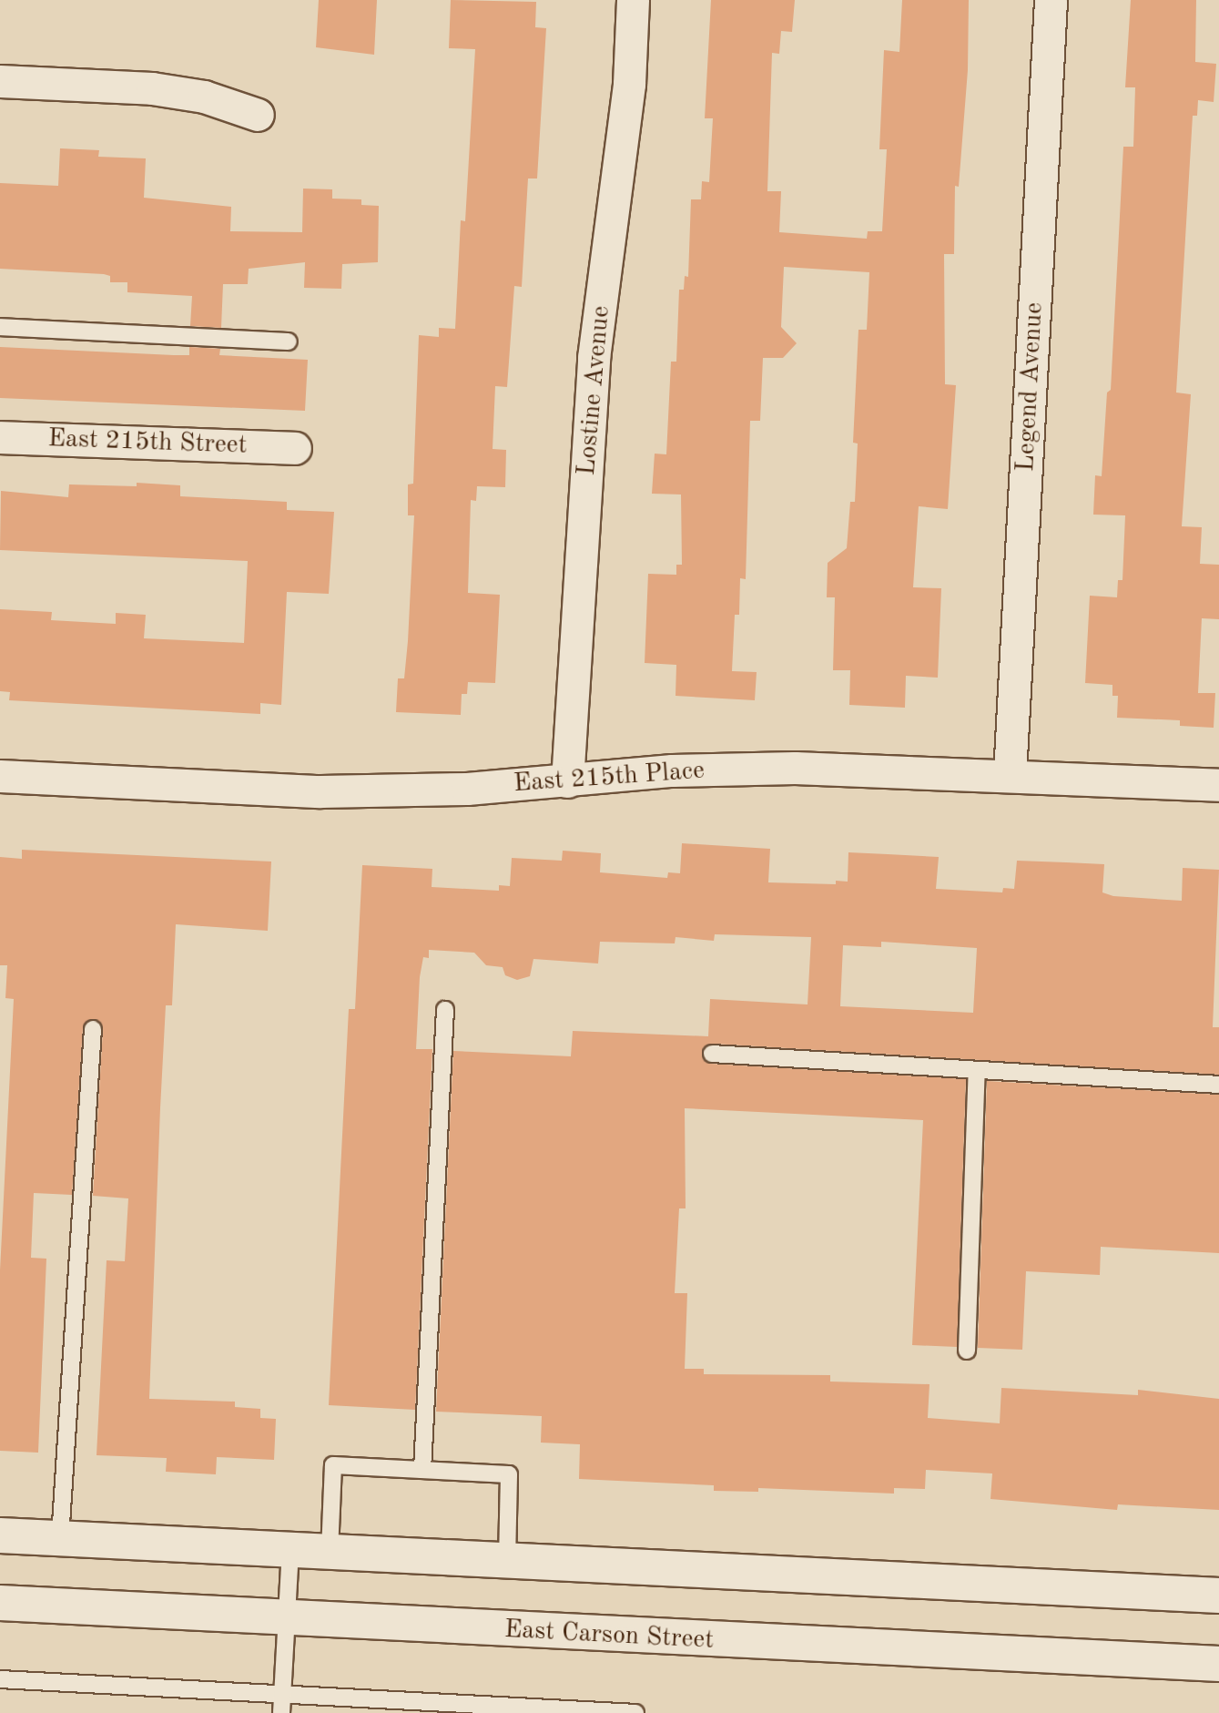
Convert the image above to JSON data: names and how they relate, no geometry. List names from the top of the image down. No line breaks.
{"streets":{"main road":["East Carson Street"],"street":["Legend Avenue","Lostine Avenue","East 215th Street","East 215th Place"]},"crossings":[["Legend Avenue","East 215th Place"],["Lostine Avenue","East 215th Place"]]}
